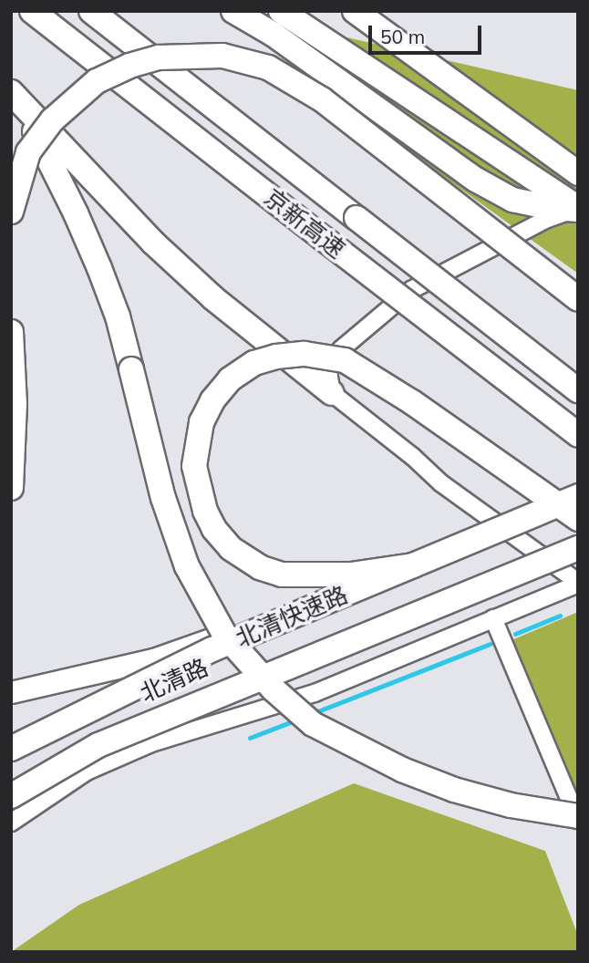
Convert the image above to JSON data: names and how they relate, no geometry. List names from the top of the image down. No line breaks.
{"streets":{"highway":["京新高速","北清快速路"],"main road":["北清路"]},"crossings":[["北清快速路","北清路"]],"scale_bar":"50 m"}
